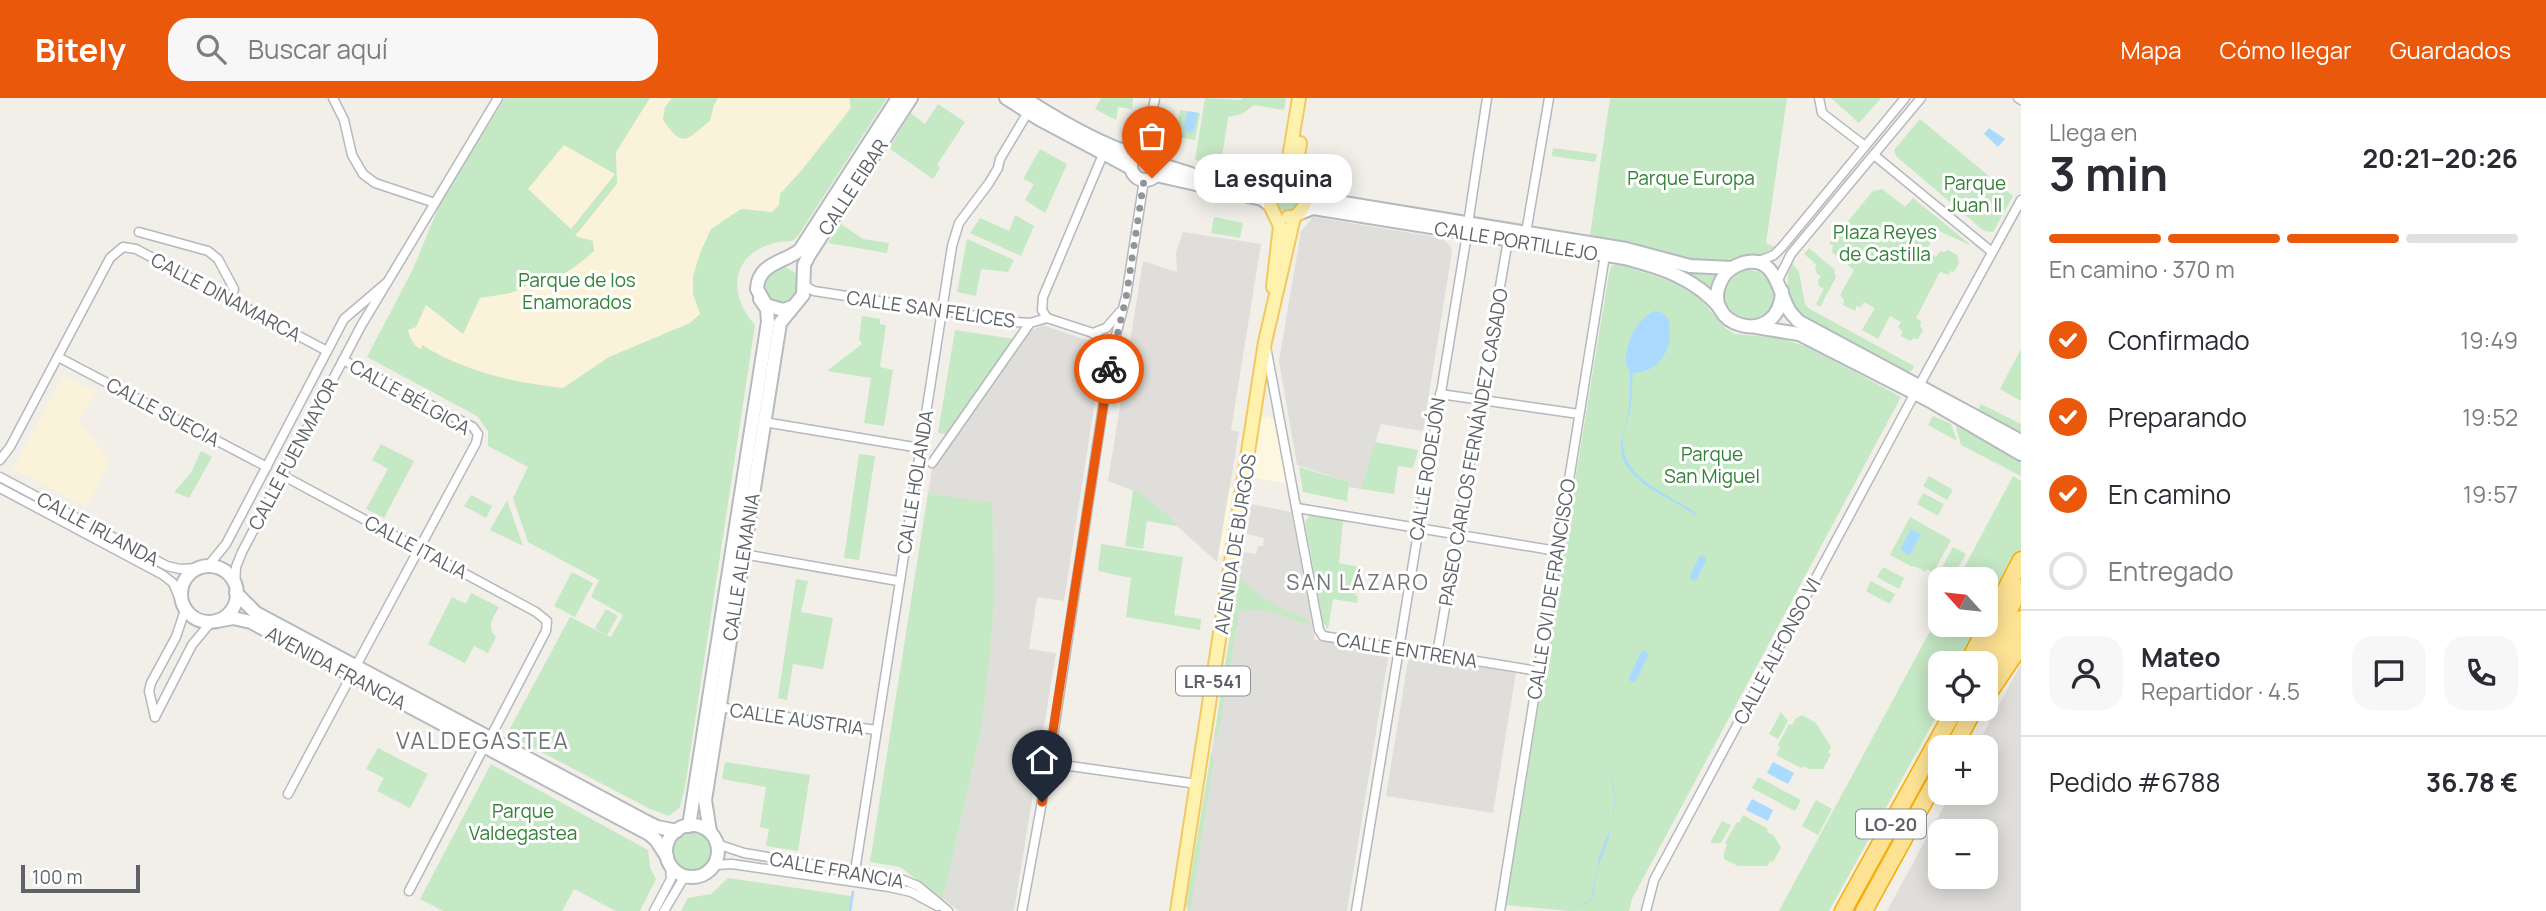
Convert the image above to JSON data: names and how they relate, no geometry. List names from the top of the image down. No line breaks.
{"streets":{"highway":["LO-20"],"main road":["CALLE EIBAR","CALLE PORTILLEJO","AVENIDA DE BURGOS","CALLE ALEMANIA","AVENIDA FRANCIA","LR-541"],"street":["CALLE DINAMARCA","CALLE SAN FELICES","CALLE BÉLGICA","CALLE SUECIA","PASEO CARLOS FERNÁNDEZ CASADO","CALLE FUENMAYOR","CALLE RODEJÓN","CALLE HOLANDA","CALLE IRLANDA","CALLE ITALIA","CALLE OVI DE FRANCISCO","CALLE ENTRENA","CALLE ALFONSO VI","CALLE AUSTRIA","CALLE FRANCIA"]},"crossings":[["CALLE EIBAR","CALLE SAN FELICES"],["CALLE EIBAR","CALLE ALEMANIA"],["CALLE PORTILLEJO","PASEO CARLOS FERNÁNDEZ CASADO"],["CALLE PORTILLEJO","CALLE RODEJÓN"],["CALLE PORTILLEJO","AVENIDA DE BURGOS"],["CALLE PORTILLEJO","CALLE OVI DE FRANCISCO"],["CALLE PORTILLEJO","LR-541"],["CALLE DINAMARCA","CALLE SUECIA"],["CALLE DINAMARCA","CALLE FUENMAYOR"],["CALLE SAN FELICES","CALLE HOLANDA"],["CALLE SAN FELICES","CALLE ALEMANIA"],["CALLE BÉLGICA","CALLE FUENMAYOR"],["CALLE BÉLGICA","CALLE ITALIA"],["CALLE SUECIA","CALLE FUENMAYOR"],["PASEO CARLOS FERNÁNDEZ CASADO","CALLE ENTRENA"],["CALLE FUENMAYOR","CALLE IRLANDA"],["CALLE FUENMAYOR","CALLE ITALIA"],["CALLE FUENMAYOR","AVENIDA FRANCIA"],["CALLE RODEJÓN","CALLE ENTRENA"],["CALLE HOLANDA","CALLE AUSTRIA"],["CALLE HOLANDA","CALLE FRANCIA"],["CALLE IRLANDA","AVENIDA FRANCIA"],["AVENIDA DE BURGOS","CALLE ENTRENA"],["AVENIDA DE BURGOS","LR-541"],["CALLE ITALIA","AVENIDA FRANCIA"],["CALLE ALEMANIA","AVENIDA FRANCIA"],["CALLE ALEMANIA","CALLE AUSTRIA"],["CALLE ALEMANIA","CALLE FRANCIA"],["CALLE OVI DE FRANCISCO","CALLE ENTRENA"],["AVENIDA FRANCIA","CALLE FRANCIA"]],"districts":["SAN LÁZARO","VALDEGASTEA"],"parks":["Parque Europa","Parque Juan II","Plaza Reyes de Castilla","Parque de los Enamorados","Parque San Miguel","Parque Valdegastea"],"places":["La esquina"],"scale_bar":"100 m","north":"top left","page":{"header":"Bitely","search":"Buscar aquí","nav":["Mapa","Cómo llegar","Guardados"],"heading":["3 min","Llega en","20:21–20:26"],"panel":["Mateo","Repartidor · 4.5","Pedido #6788","36.78 €"],"bubble":"La esquina","bar":"En camino · 370 m","list":[["Confirmado","19:49"],["Preparando","19:52"],["En camino","19:57"],"Entregado"],"map_buttons":["+","−"],"scale":"100 m"}}
